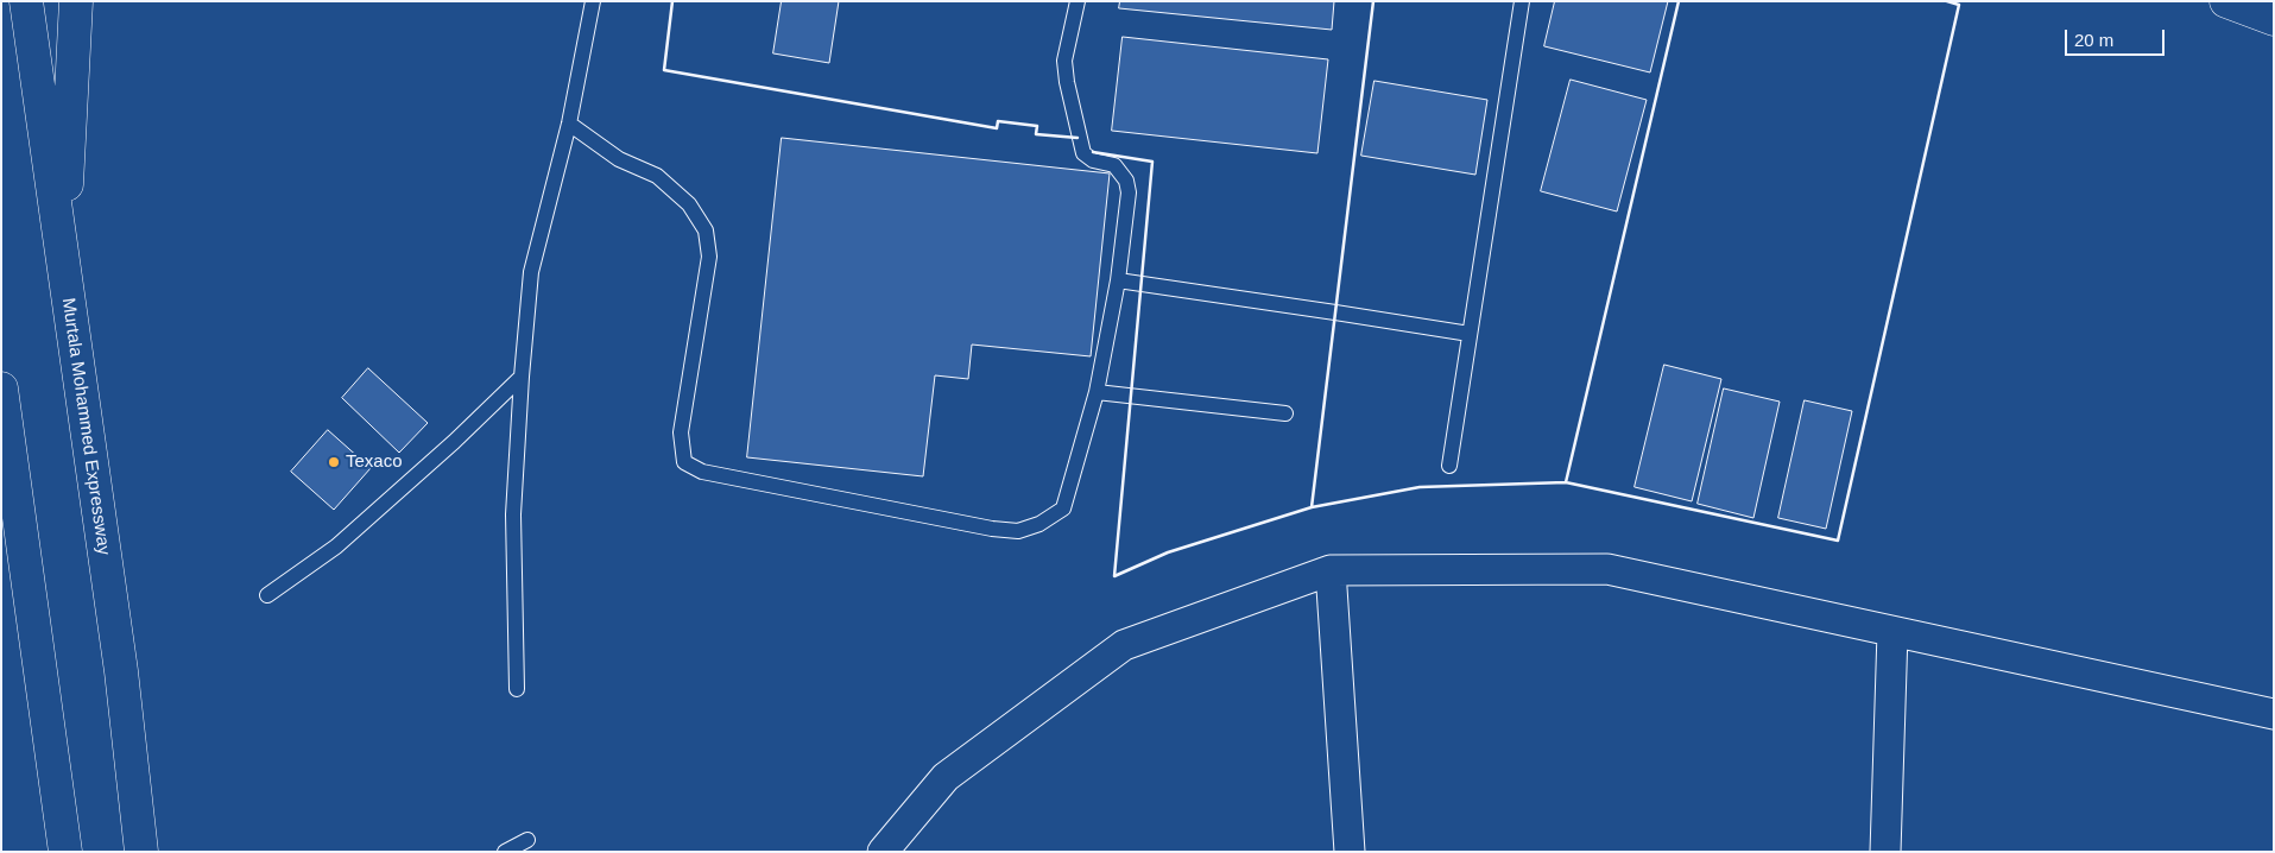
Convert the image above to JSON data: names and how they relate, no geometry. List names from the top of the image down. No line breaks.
{"streets":{"main road":["Murtala Mohammed Expressway"]},"places":["Texaco"],"scale_bar":"20 m"}
